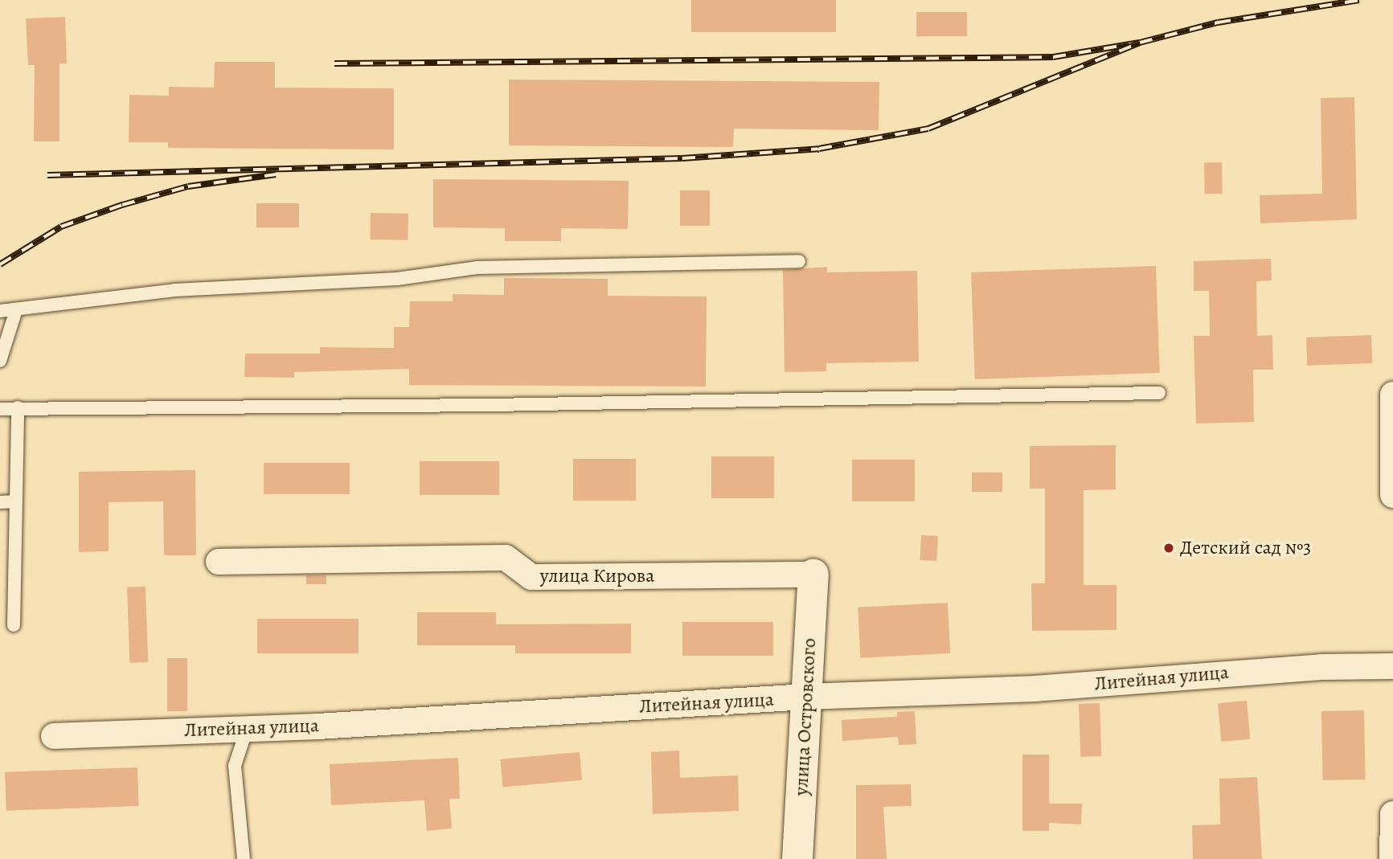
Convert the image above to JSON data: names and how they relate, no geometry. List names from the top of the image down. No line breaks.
{"streets":{"street":["улица Кирова","Литейная улица","улица Островского"]},"crossings":[["улица Кирова","улица Островского"],["Литейная улица","улица Островского"]],"places":["Детский сад №3"]}
